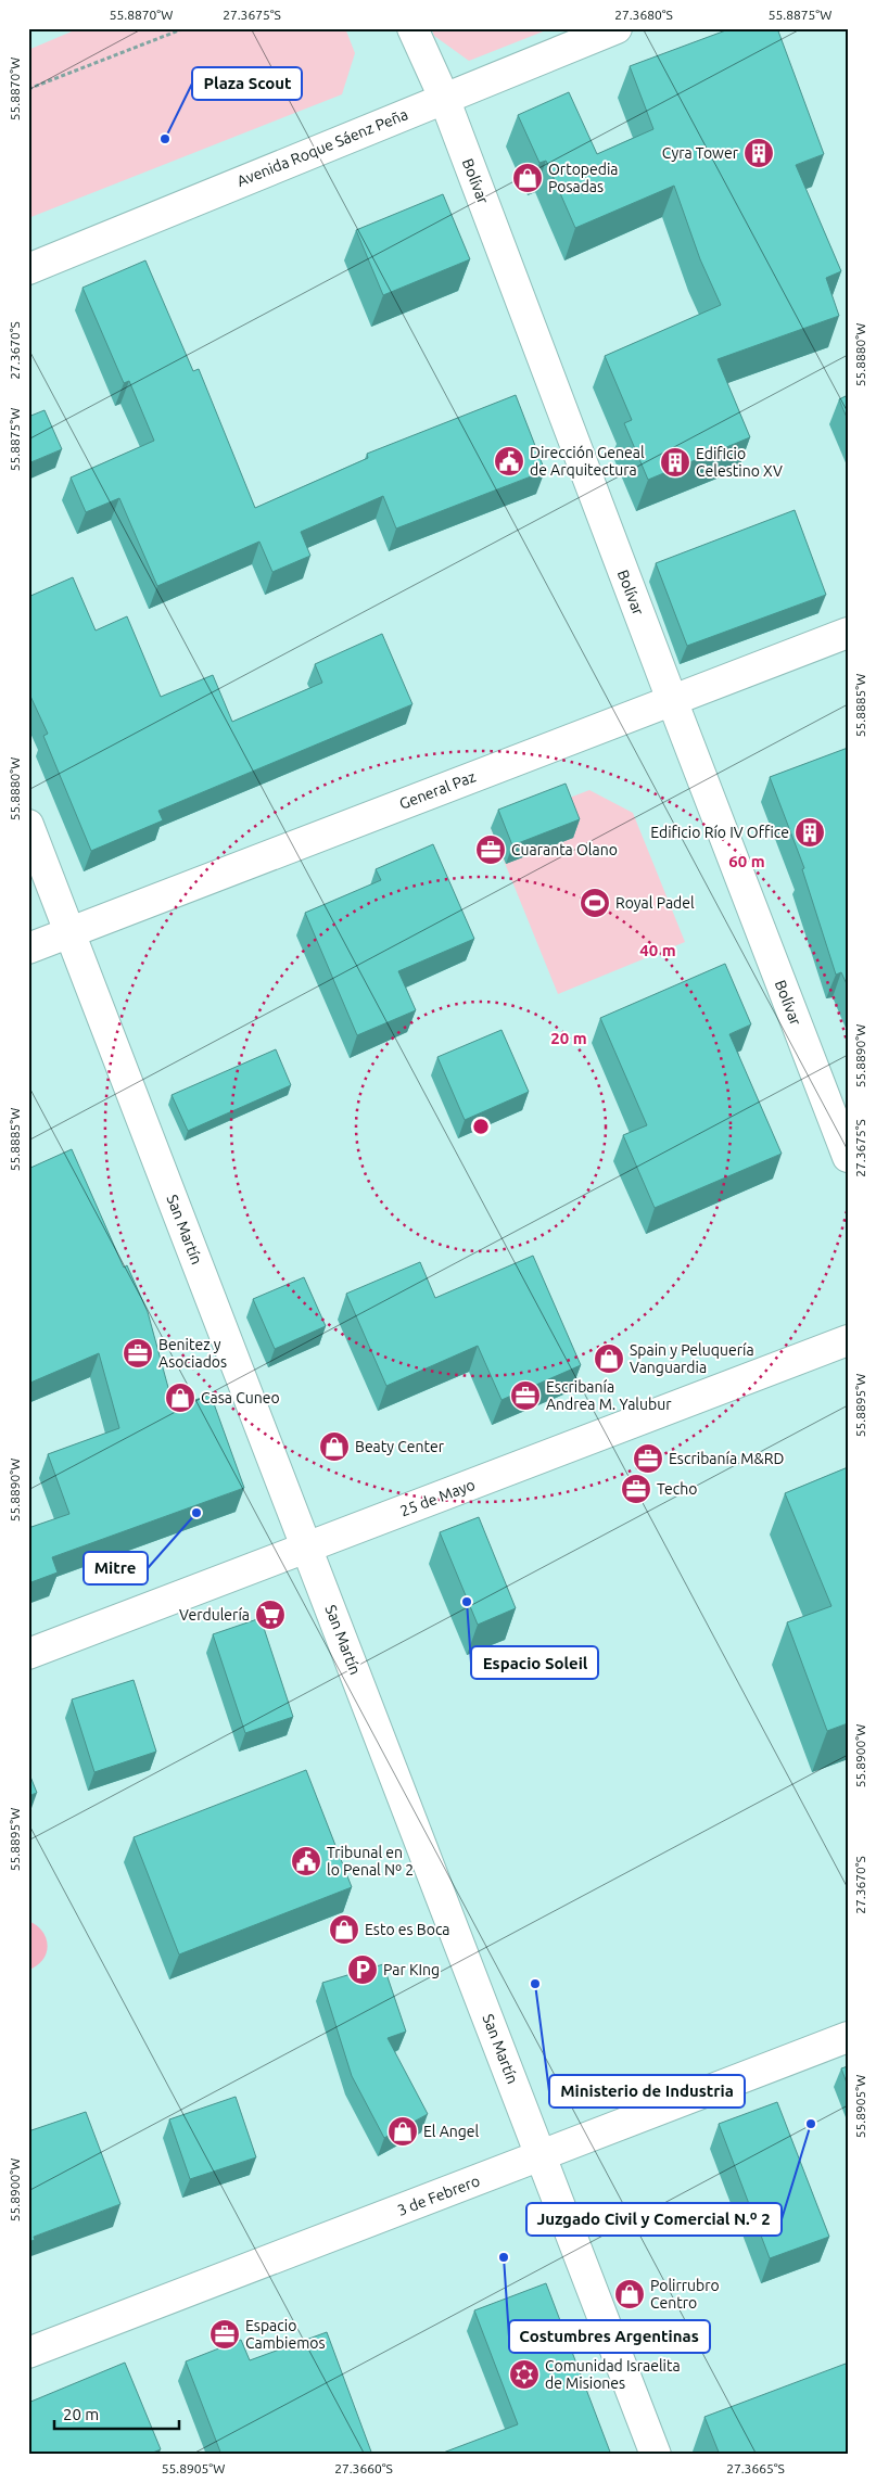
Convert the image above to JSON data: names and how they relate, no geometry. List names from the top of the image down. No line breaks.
{"streets":{"street":["Avenida Roque Sáenz Peña","Bolívar","General Paz","San Martín","25 de Mayo","3 de Febrero"]},"crossings":[["Avenida Roque Sáenz Peña","Bolívar"],["Bolívar","General Paz"],["General Paz","San Martín"],["San Martín","25 de Mayo"],["San Martín","3 de Febrero"]],"places":{"other":["Plaza Scout","Mitre","Espacio Soleil","Ministerio de Industria","Juzgado Civil y Comercial N.º 2","Costumbres Argentinas"],"building":["Cyra Tower","Edificio Celestino XV","Edificio Río IV Office"],"shop":["Ortopedia Posadas","Spain y Peluquería Vanguardia","Casa Cuneo","Beaty Center","Esto es Boca","El Angel","Polirrubro Centro"],"public building":["Dirección Geneal de Arquitectura","Tribunal en lo Penal Nº 2"],"office":["Cuaranta Olano","Benitez y Asociados","Escribanía Andrea M. Yalubur","Escribanía M&RD","Techo","Espacio Cambiemos"],"sports":["Royal Padel"],"supermarket":["Verdulería"],"parking":["Par KIng"],"synagogue":["Comunidad Israelita de Misiones"]},"scale_bar":"20 m","coordinates":["55.8870°W","27.3675°S","27.3680°S","55.8875°W","27.3670°S","55.8880°W","55.8885°W","55.8890°W","55.8895°W","55.8900°W","55.8905°W","27.3660°S","27.3665°S"],"rings":["60 m","40 m","20 m"]}
